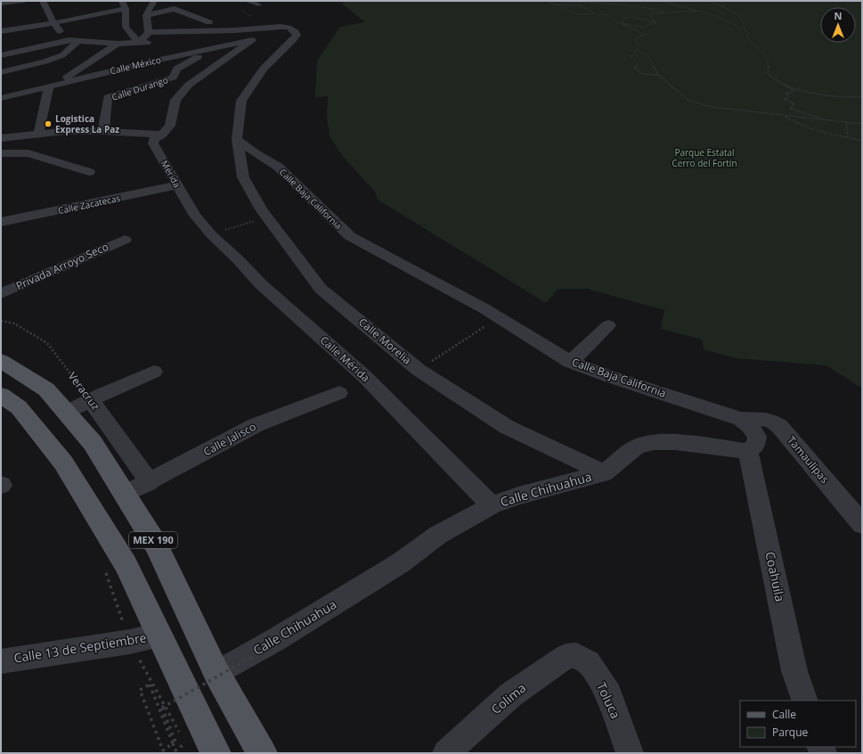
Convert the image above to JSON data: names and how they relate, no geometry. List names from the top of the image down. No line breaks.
{"streets":{"main road":["MEX 190"],"street":["Calle México","Calle Durango","Mérida","Calle Baja California","Calle Zacatecas","Privada Arroyo Seco","Calle Morelia","Calle Mérida","Veracruz","Calle Jalisco","Tamaulipas","Calle Chihuahua","Coahuila","Calle 13 de Septiembre","Colima","Toluca"]},"crossings":[["Calle México","Calle Durango"],["Mérida","Calle Zacatecas"],["Mérida","Calle Mérida"],["Calle Baja California","Calle Morelia"],["Calle Baja California","Tamaulipas"],["Calle Morelia","Calle Chihuahua"],["Calle Mérida","Calle Chihuahua"],["Veracruz","Calle Jalisco"],["Calle Jalisco","MEX 190"],["Calle Chihuahua","MEX 190"],["Calle Chihuahua","Coahuila"],["MEX 190","Calle 13 de Septiembre"],["Colima","Toluca"]],"parks":["Parque Estatal Cerro del Fortín"],"places":["Logistica Express La Paz"],"legend":["Calle","Parque"],"north":"top"}
